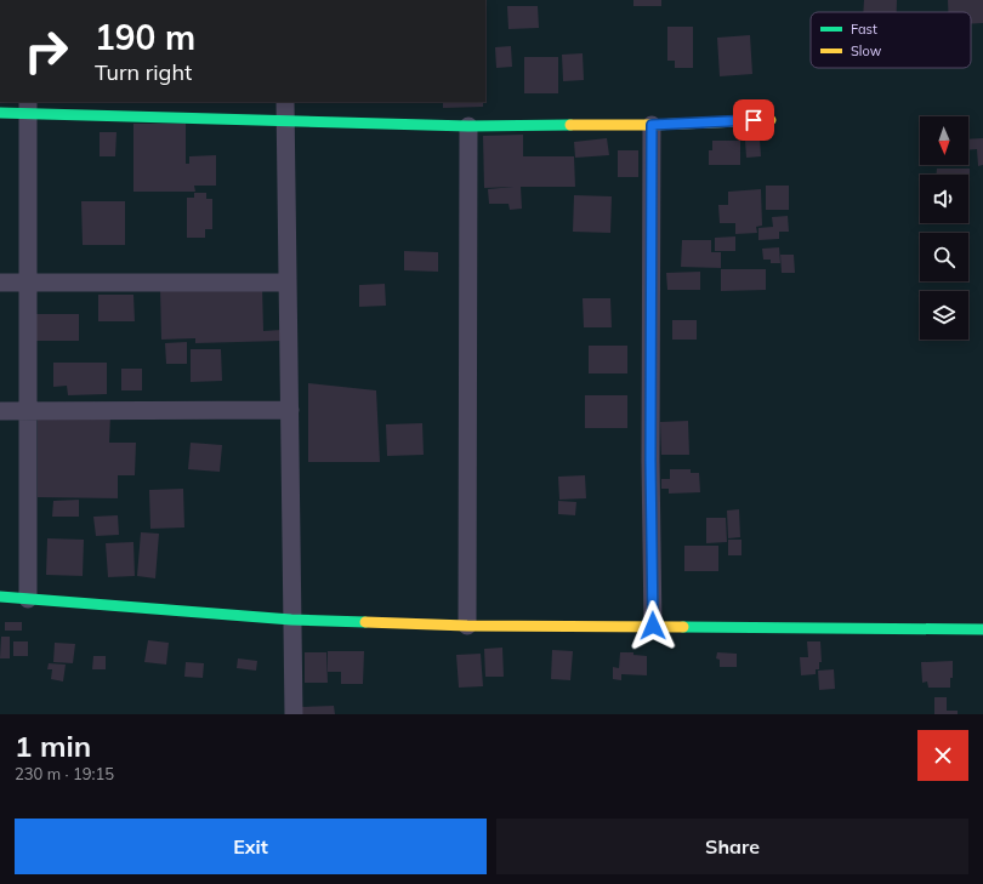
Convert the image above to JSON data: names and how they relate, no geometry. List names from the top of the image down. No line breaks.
{"legend":["Fast","Slow"],"north":"bottom","page":{"turn":["190 m","Turn right"],"heading":["1 min","230 m · 19:15"],"buttons":["Exit","Share"]}}
